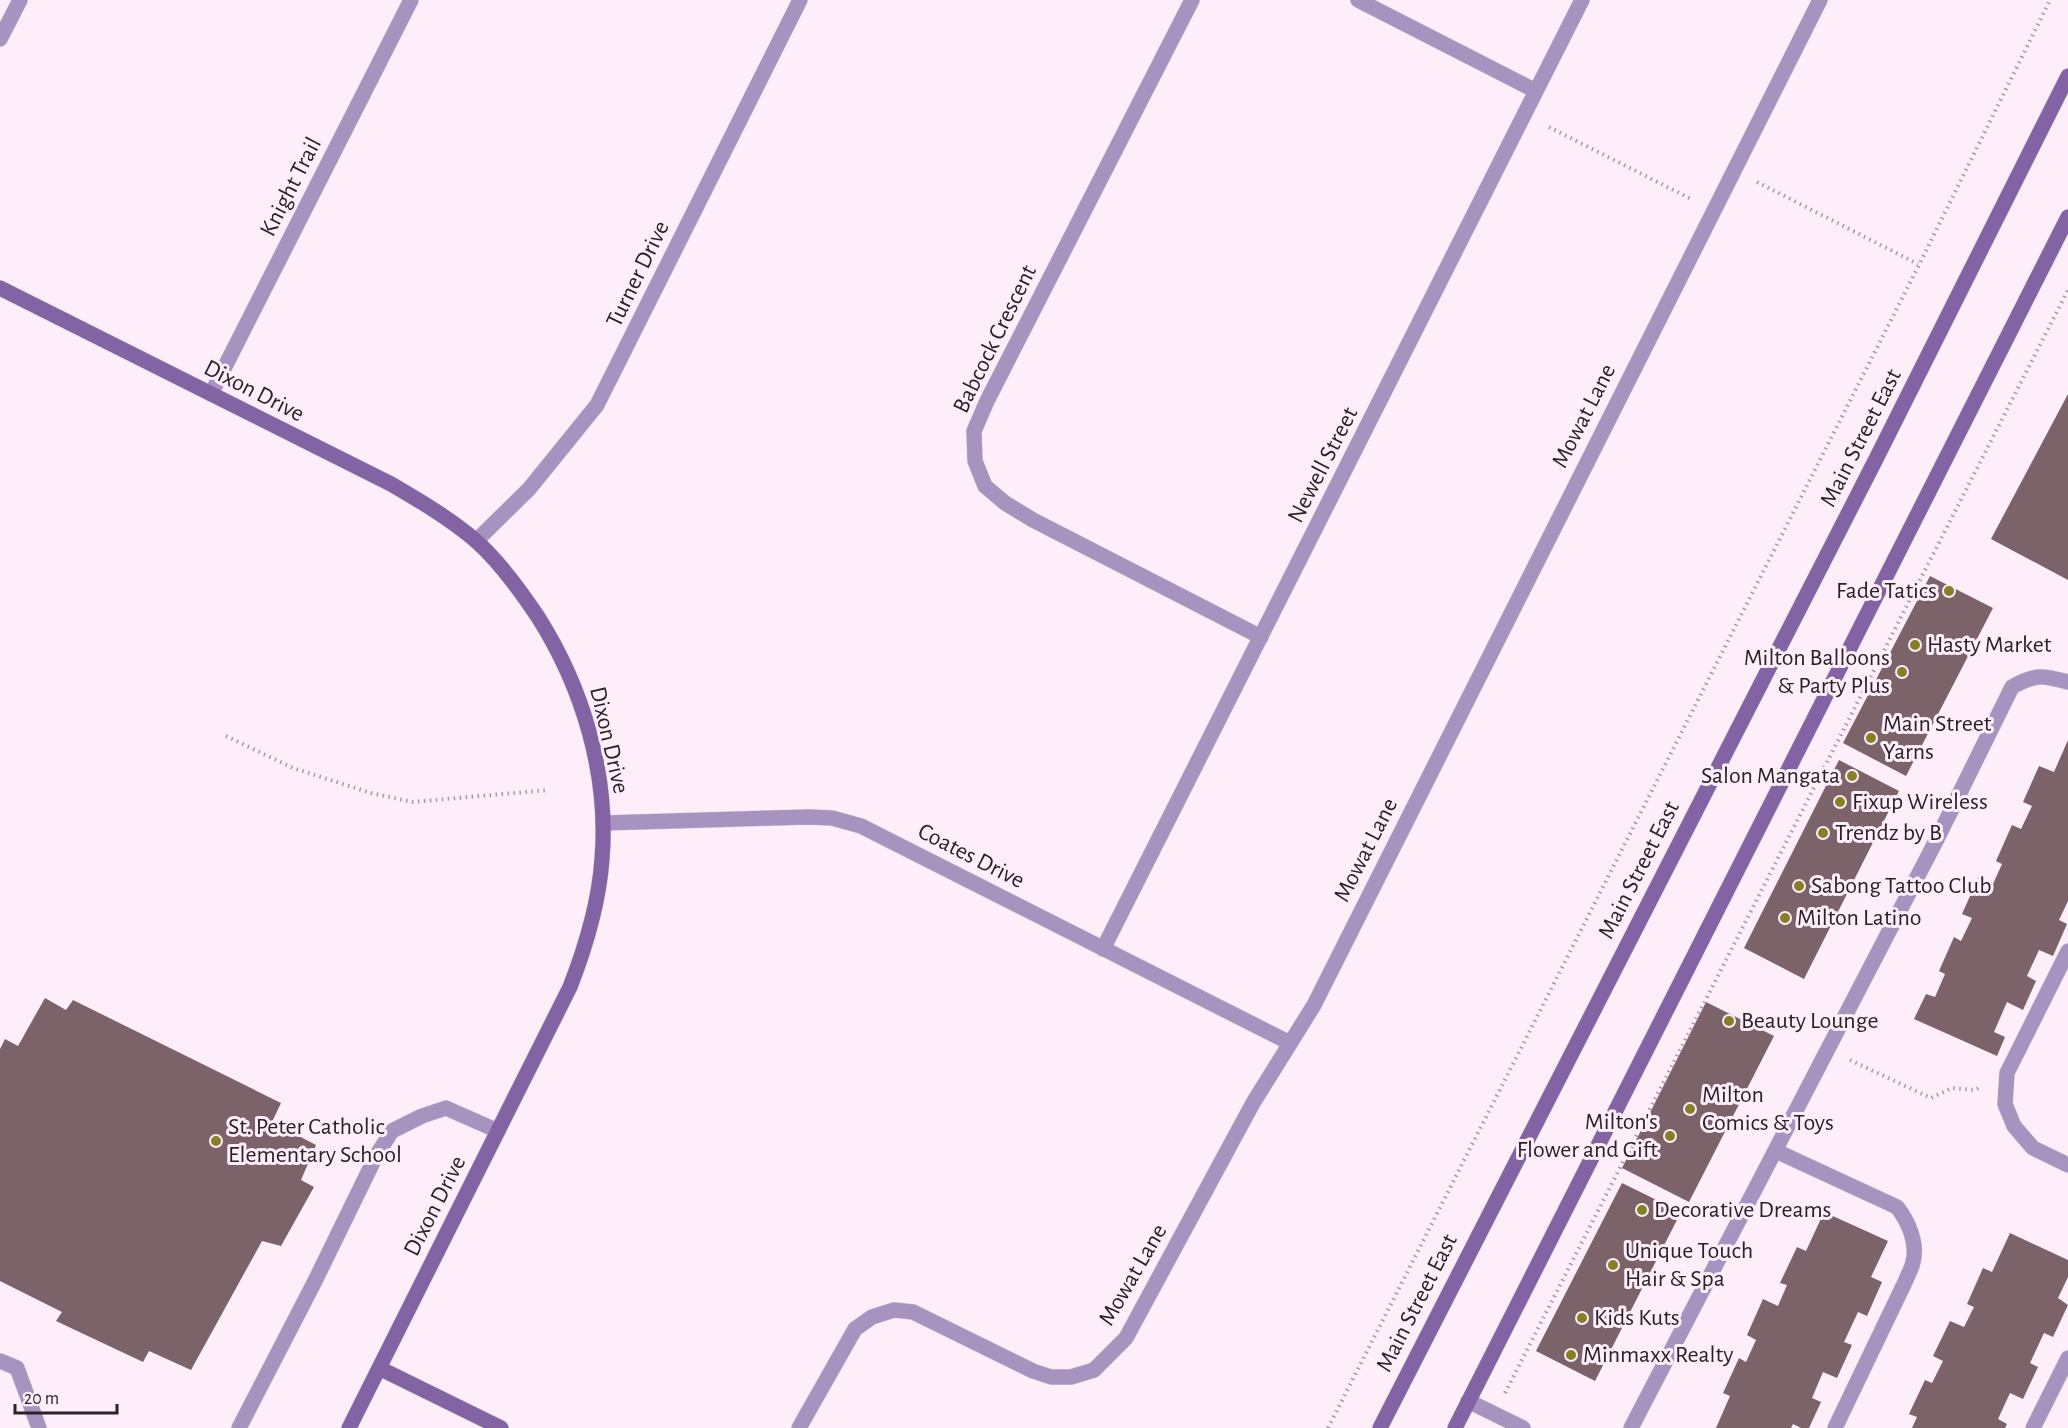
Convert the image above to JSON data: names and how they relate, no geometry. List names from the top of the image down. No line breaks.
{"streets":{"main road":["Dixon Drive","Main Street East"],"street":["Knight Trail","Turner Drive","Babcock Crescent","Mowat Lane","Newell Street","Coates Drive"]},"crossings":[["Knight Trail","Dixon Drive"],["Turner Drive","Dixon Drive"],["Babcock Crescent","Newell Street"],["Dixon Drive","Coates Drive"],["Mowat Lane","Coates Drive"],["Newell Street","Coates Drive"]],"places":["Fade Tatics","Hasty Market","Milton Balloons & Party Plus","Main Street Yarns","Salon Mangata","Fixup Wireless","Trendz by B","Sabong Tattoo Club","Milton Latino","Beauty Lounge","Milton Comics & Toys","Milton's Flower and Gift","St. Peter Catholic Elementary School","Decorative Dreams","Unique Touch Hair & Spa","Kids Kuts","Minmaxx Realty"],"scale_bar":"20 m"}
